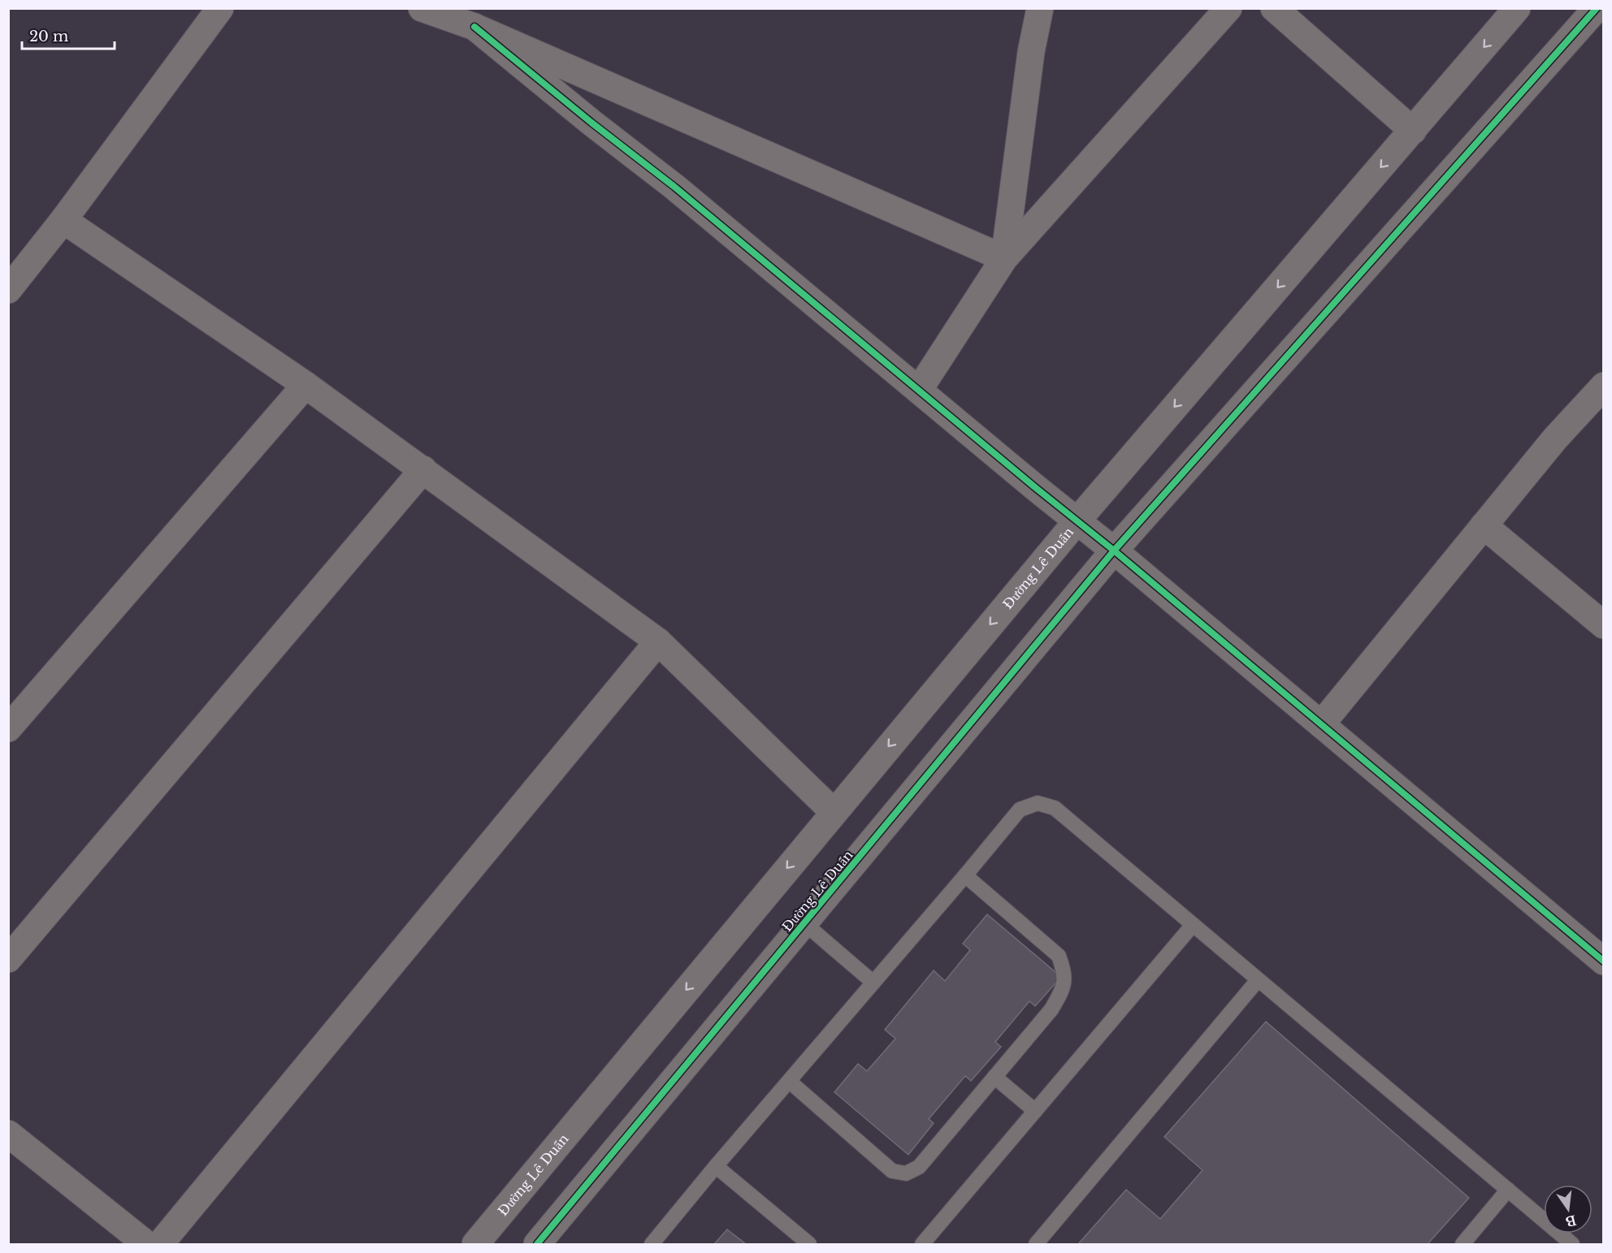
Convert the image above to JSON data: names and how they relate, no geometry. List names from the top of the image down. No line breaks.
{"streets":{"street":["Đường Lê Duẩn"]},"scale_bar":"20 m","north":"bottom"}
